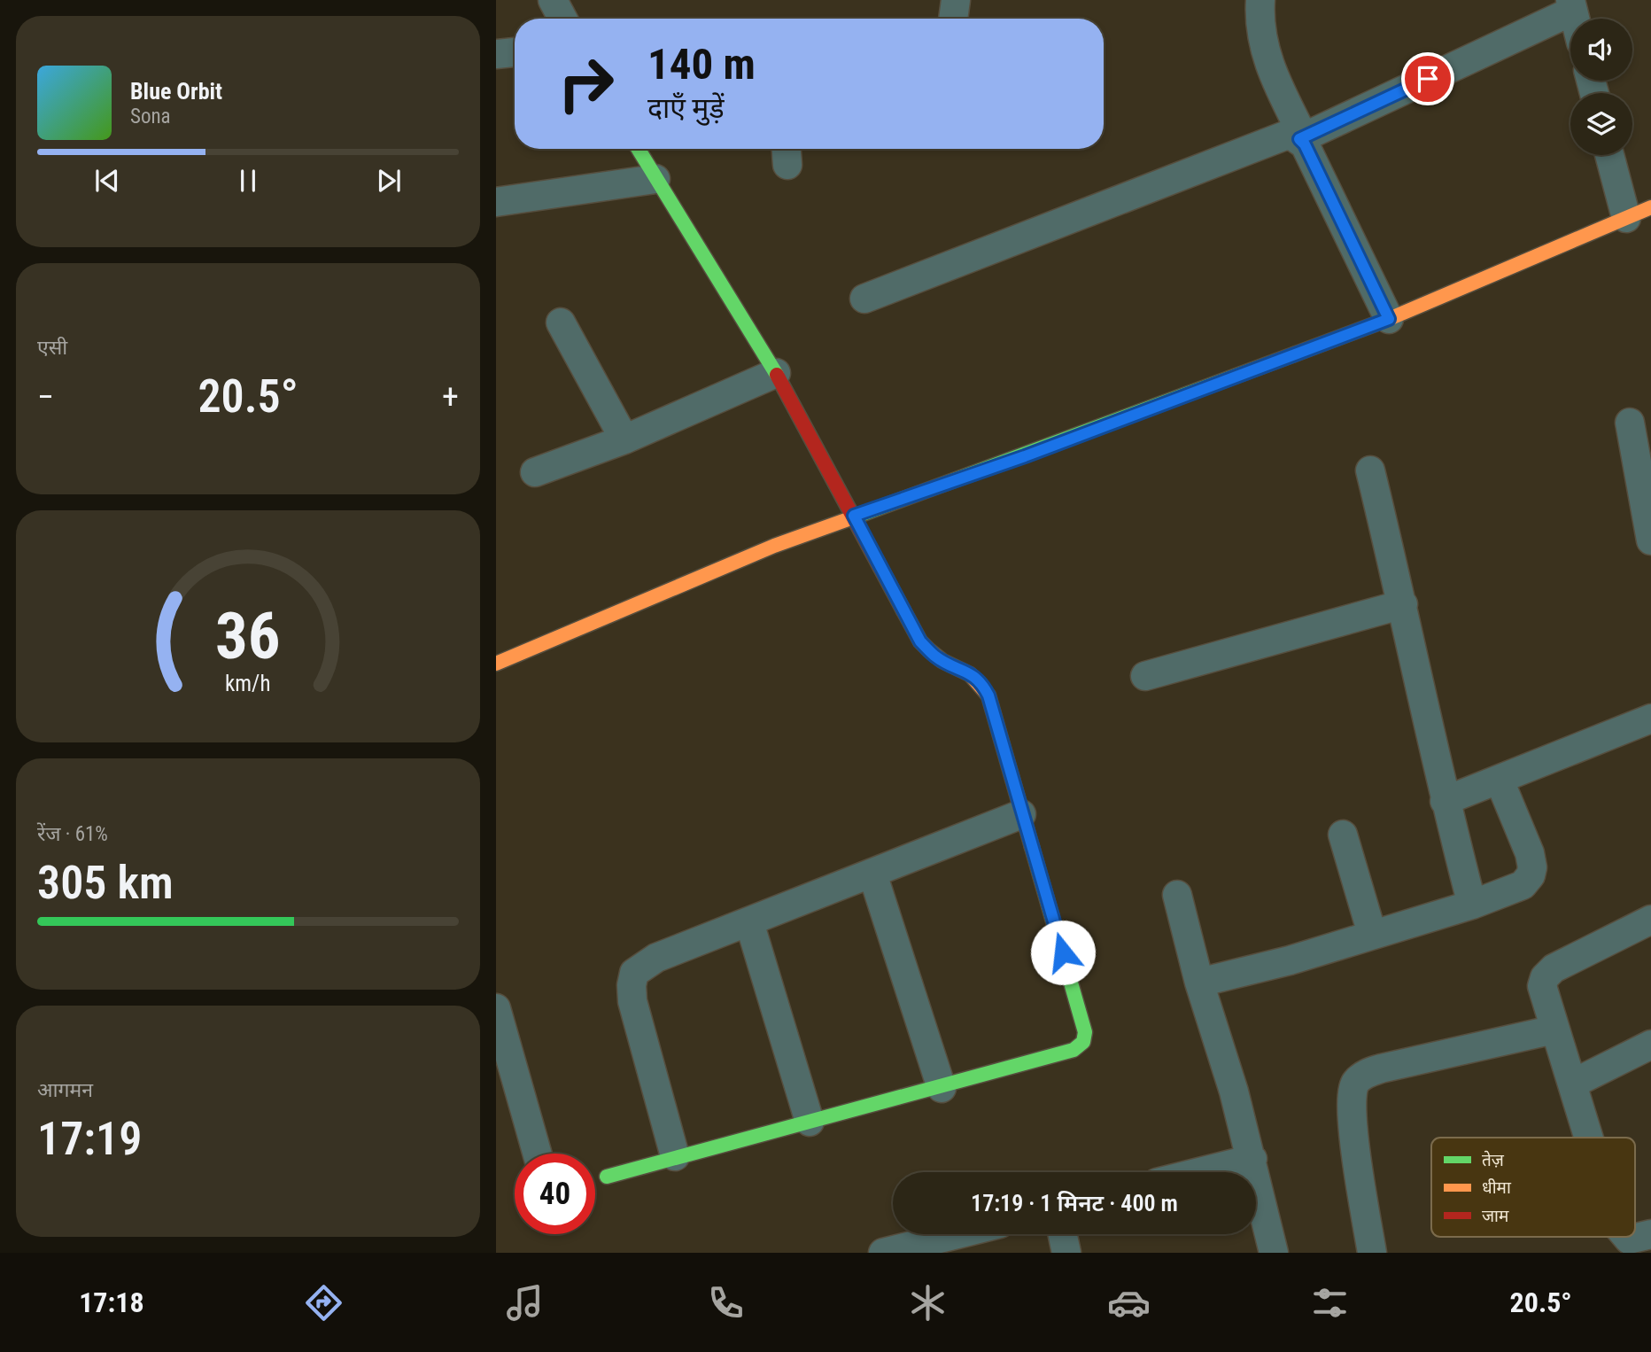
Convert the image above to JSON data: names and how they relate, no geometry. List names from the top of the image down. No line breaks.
{"legend":["तेज़","धीमा","जाम"],"page":{"turn":["140 m","दाएँ मुड़ें"],"song":["Blue Orbit","Sona"],"tile":["एसी",["रेंज · 61%","305 km"],["आगमन","17:19"]],"heat":["−","20.5°","+"],"limit":"40","trip":"17:19 · 1 मिनट · 400 m","tabs":["17:18","20.5°"],"gauge":["36","km/h"]}}
